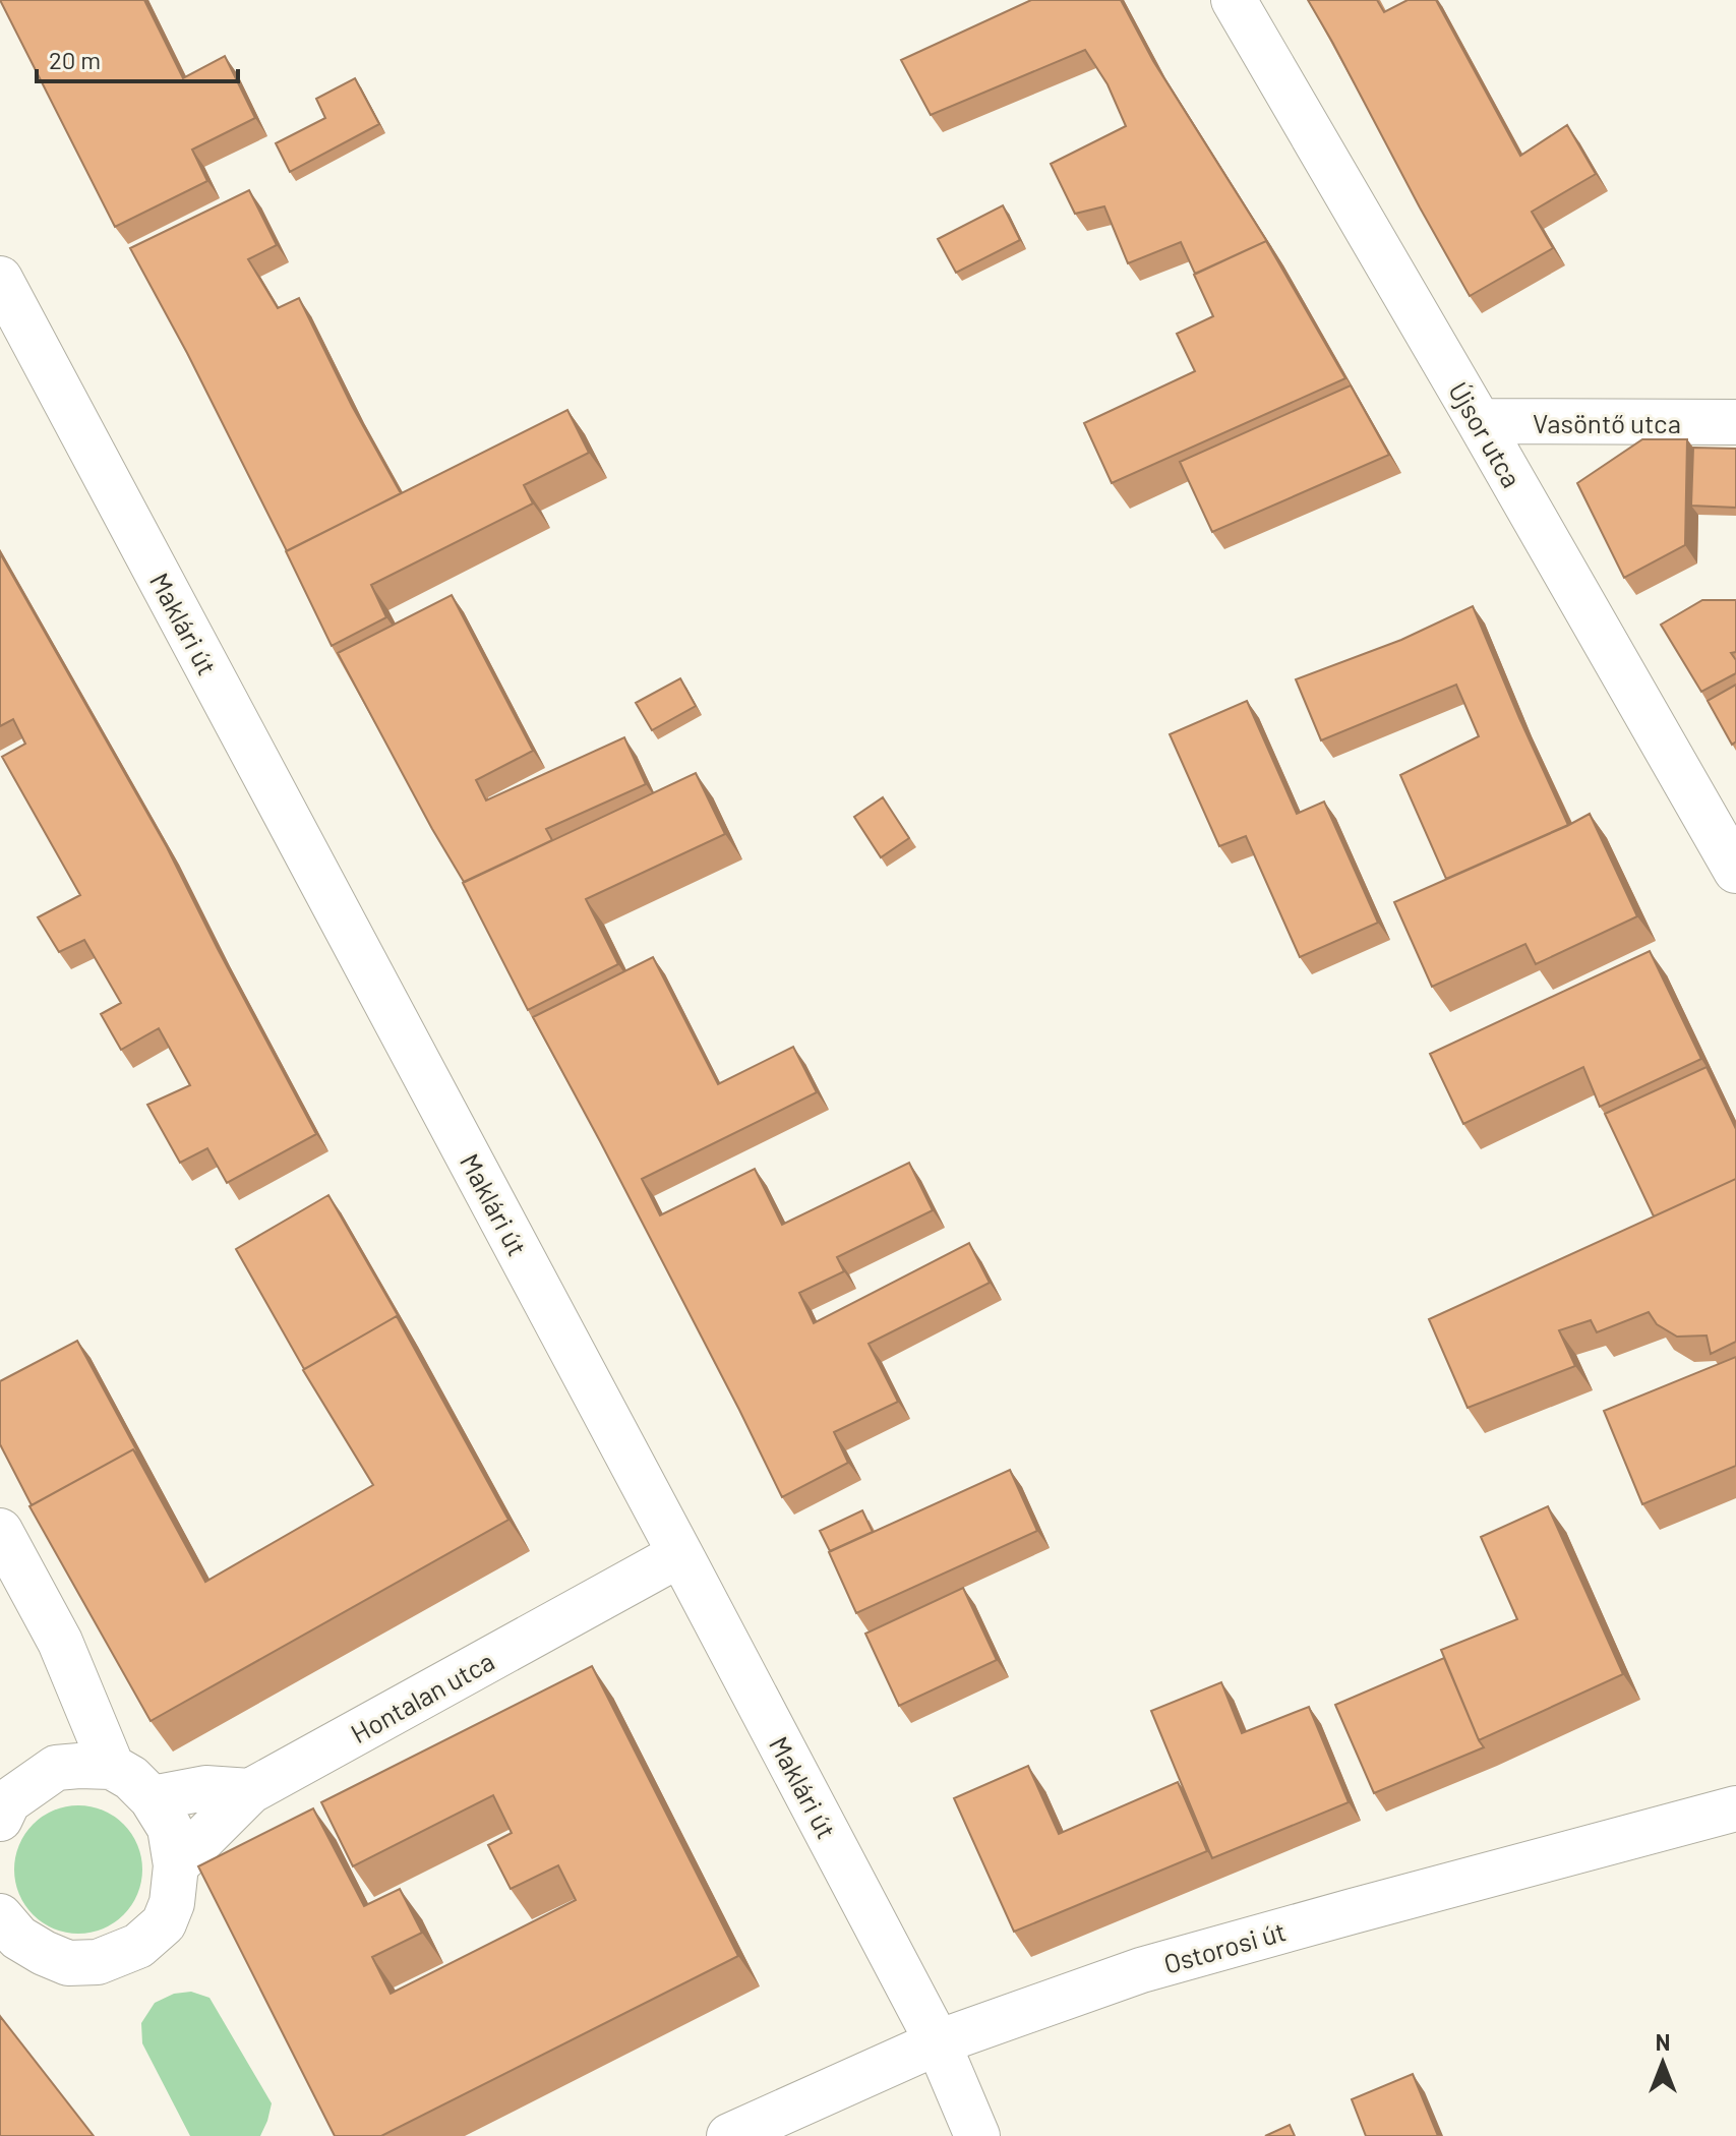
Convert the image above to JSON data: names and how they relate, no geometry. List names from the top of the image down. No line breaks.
{"streets":{"street":["Vasöntő utca","Újsor utca","Maklári út","Hontalan utca","Ostorosi út"]},"crossings":[["Vasöntő utca","Újsor utca"],["Maklári út","Hontalan utca"],["Maklári út","Ostorosi út"]],"scale_bar":"20 m","north":"top"}
